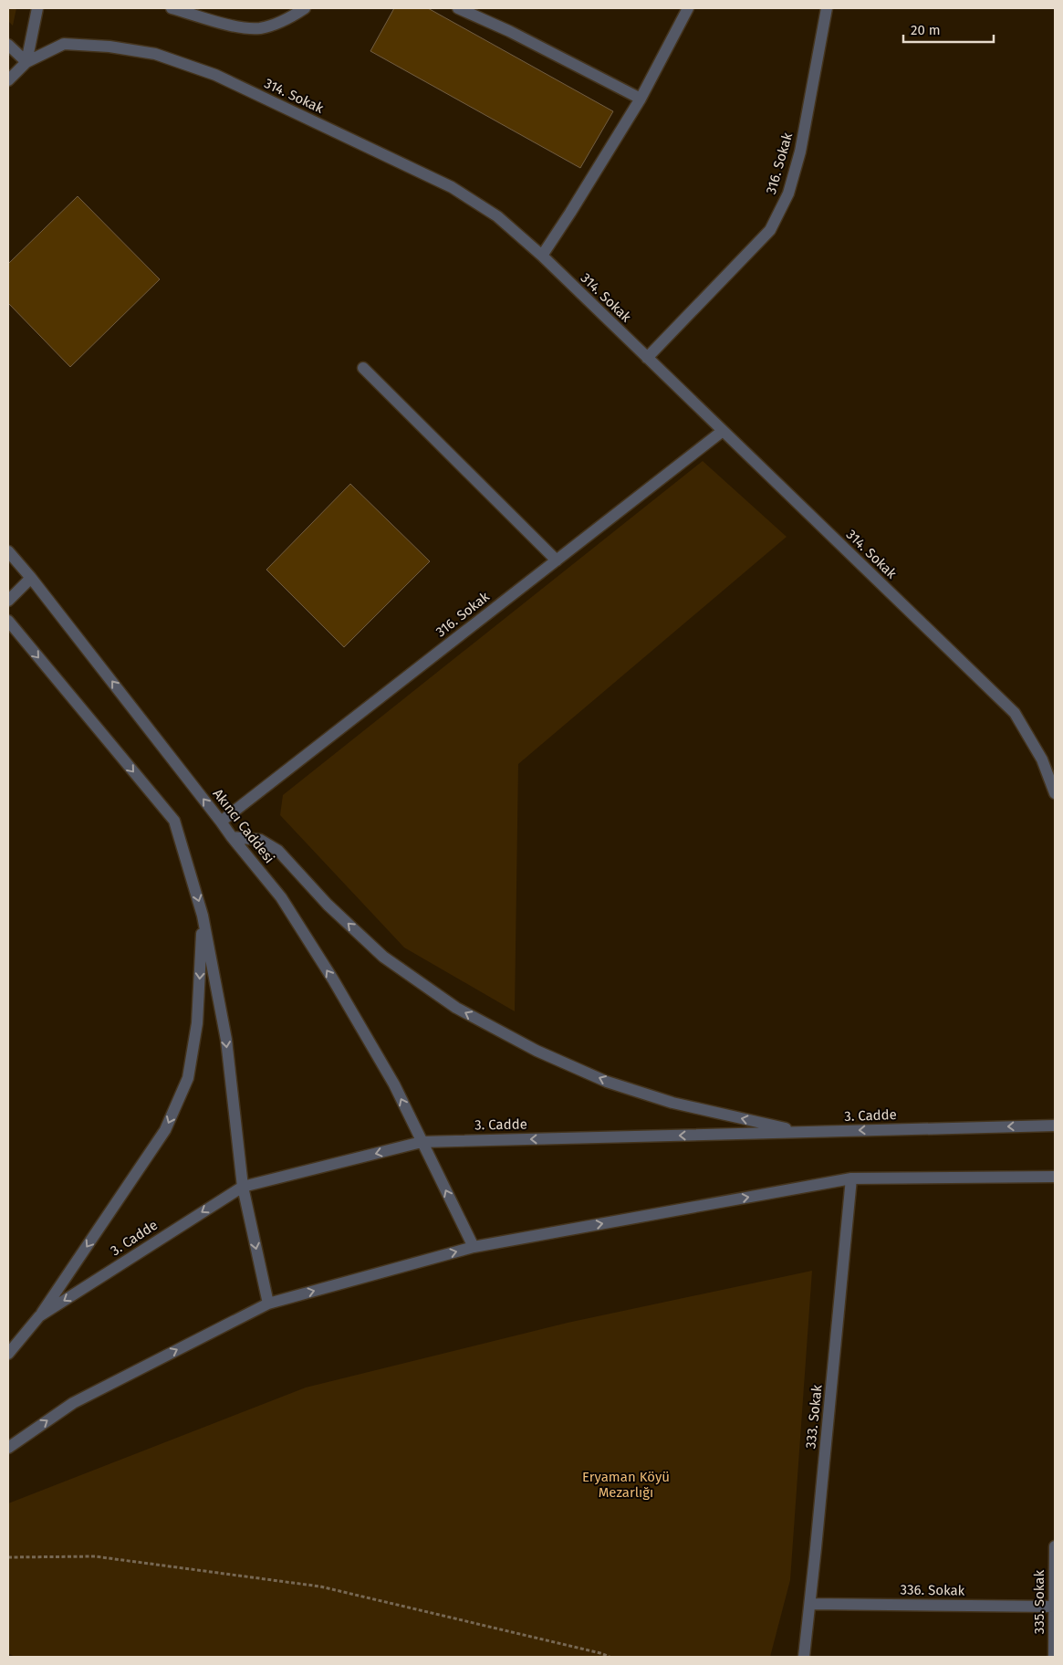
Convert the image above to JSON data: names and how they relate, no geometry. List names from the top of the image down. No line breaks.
{"streets":{"street":["314. Sokak","316. Sokak","Akıncı Caddesi","3. Cadde","333. Sokak","336. Sokak","335. Sokak"]},"crossings":[["314. Sokak","316. Sokak"],["316. Sokak","Akıncı Caddesi"],["Akıncı Caddesi","3. Cadde"],["333. Sokak","336. Sokak"],["336. Sokak","335. Sokak"]],"parks":["Eryaman Köyü Mezarlığı"],"scale_bar":"20 m"}
